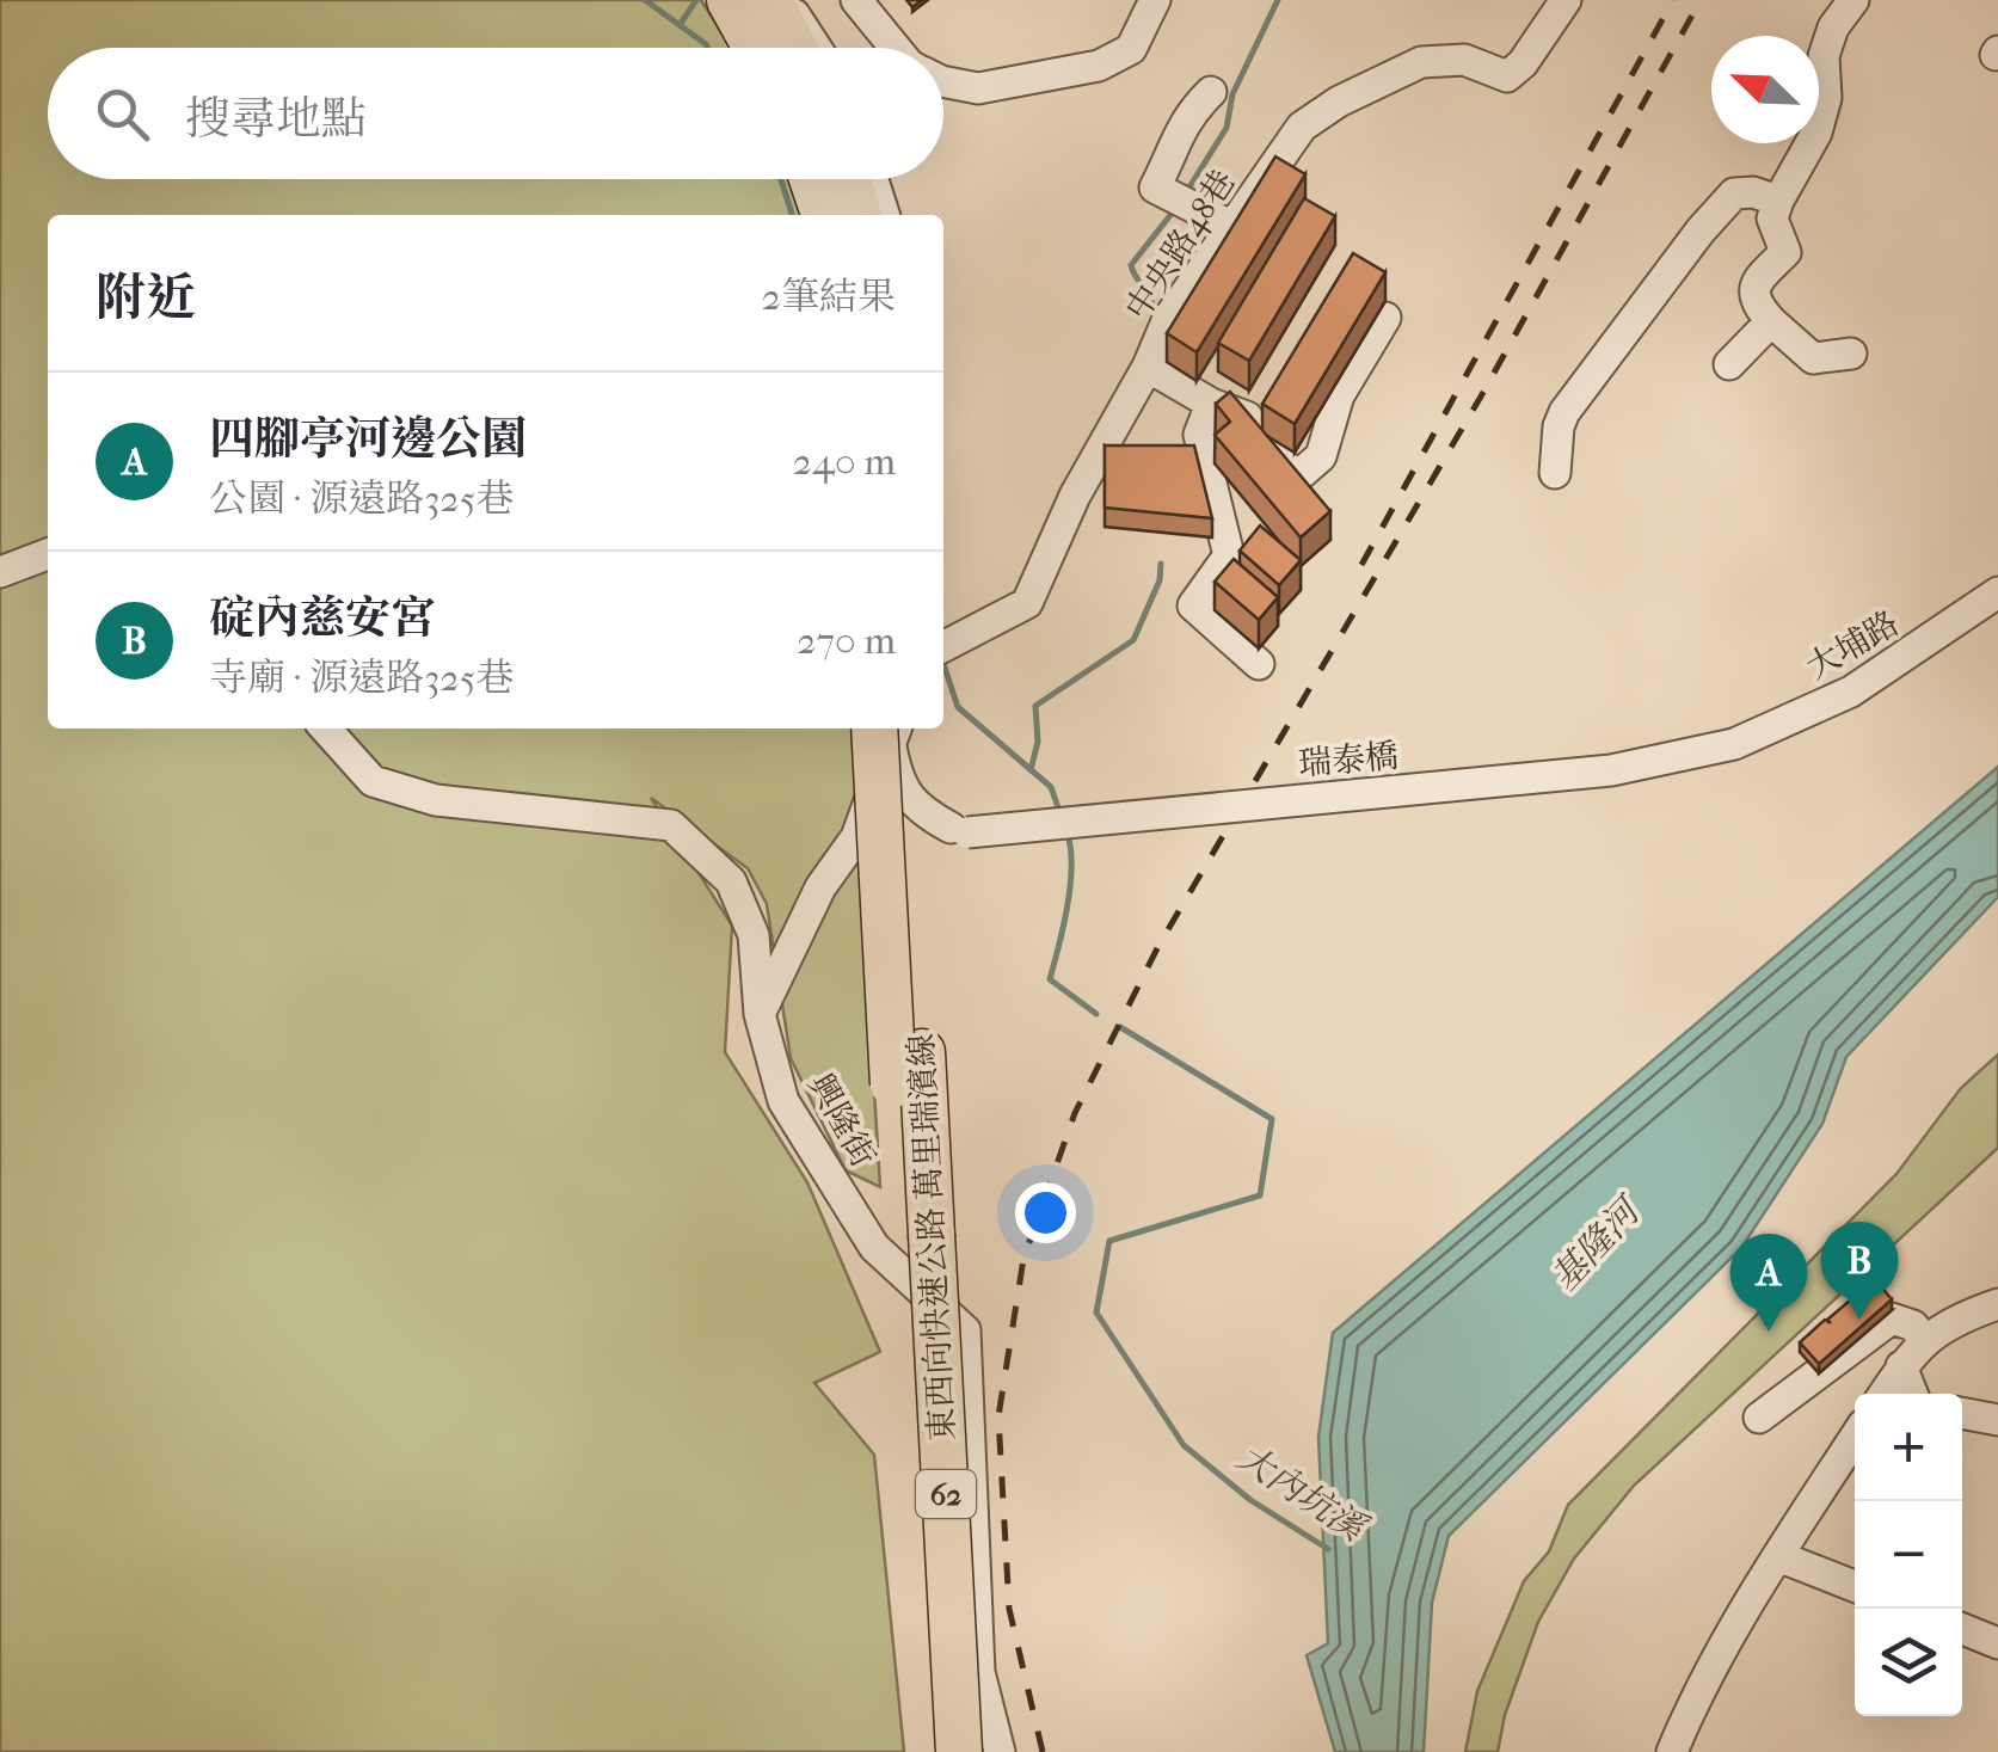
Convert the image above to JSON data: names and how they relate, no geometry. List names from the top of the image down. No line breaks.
{"streets":{"highway":["東西向快速公路 萬里瑞濱線","62"],"street":["中央路48巷","大埔路","瑞泰橋","興隆街"]},"crossings":[["大埔路","瑞泰橋"]],"water":["基隆河","大內坑溪"],"north":"top left","page":{"search":"搜尋地點","heading":["附近","2筆結果"],"list":[{"mark":"A","name":"四腳亭河邊公園","note":"公園 · 源遠路325巷","value":"240 m"},{"mark":"B","name":"碇內慈安宮","note":"寺廟 · 源遠路325巷","value":"270 m"}],"pins":["B","A"],"map_buttons":["+","−"]}}
